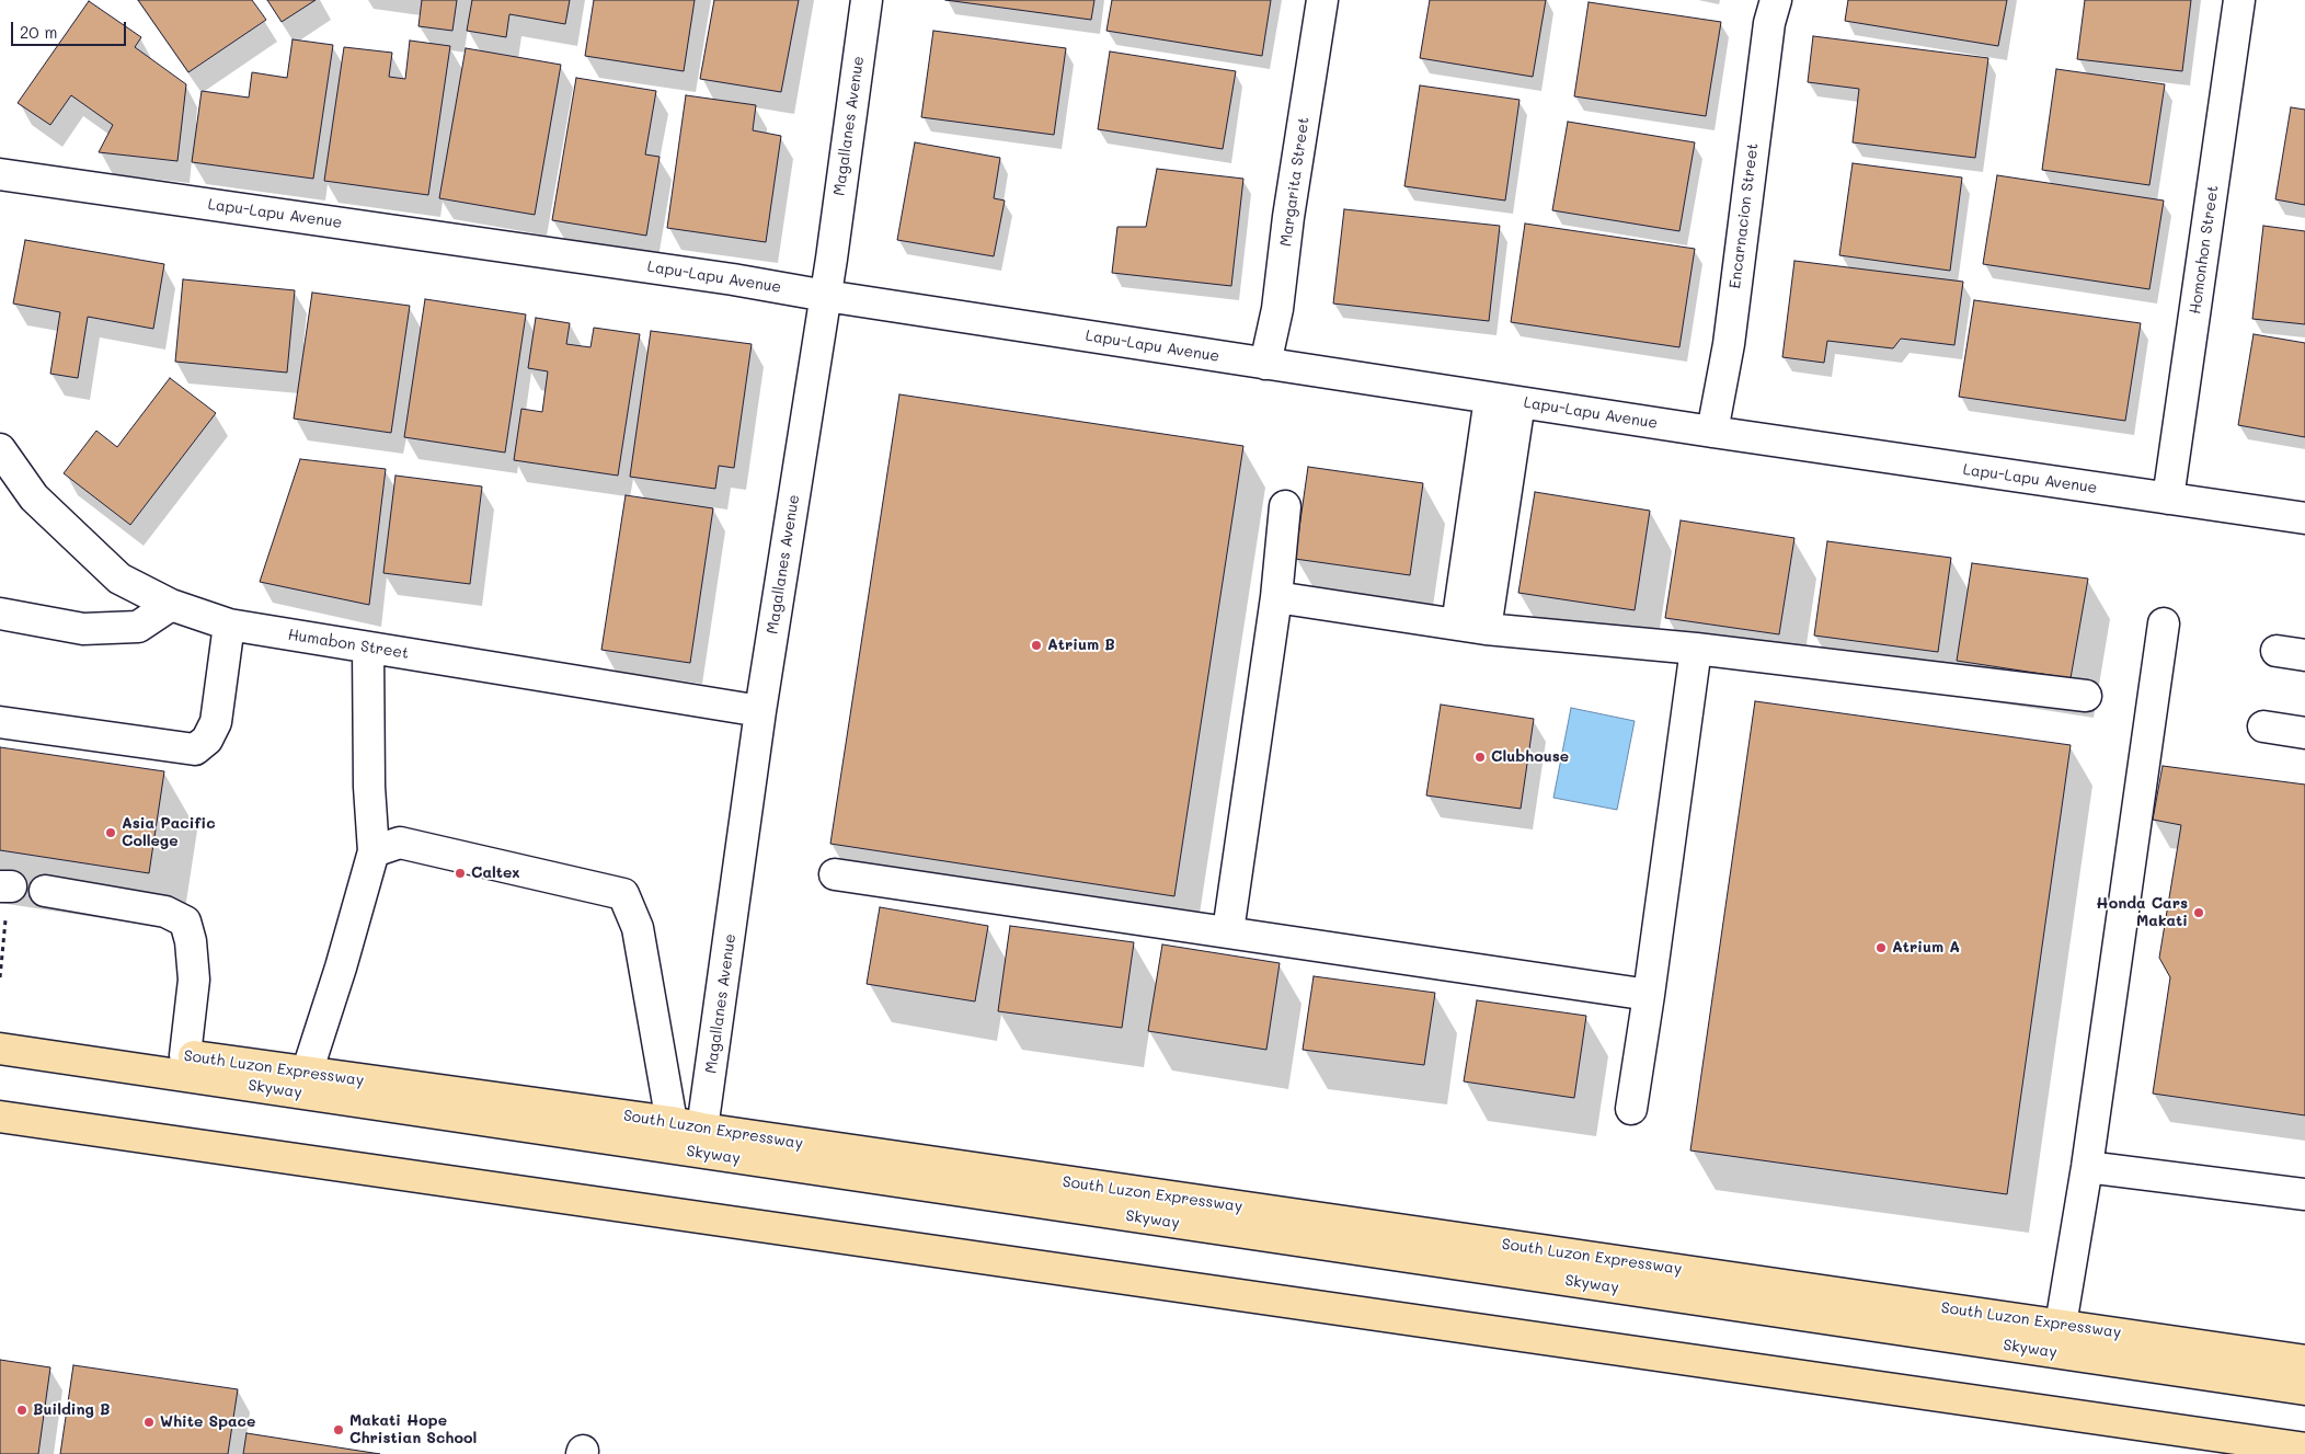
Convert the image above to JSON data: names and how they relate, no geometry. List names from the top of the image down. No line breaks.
{"streets":{"highway":["South Luzon Expressway","Skyway"],"street":["Magallanes Avenue","Margarita Street","Lapu-Lapu Avenue","Encarnacion Street","Homonhon Street","Humabon Street"]},"crossings":[["Magallanes Avenue","Lapu-Lapu Avenue"],["Magallanes Avenue","Humabon Street"],["Magallanes Avenue","South Luzon Expressway"],["Margarita Street","Lapu-Lapu Avenue"],["Lapu-Lapu Avenue","Encarnacion Street"],["Lapu-Lapu Avenue","Homonhon Street"]],"places":["Atrium B","Clubhouse","Asia Pacific College","Caltex","Honda Cars Makati","Atrium A","Building B","White Space","Makati Hope Christian School"],"scale_bar":"20 m"}
